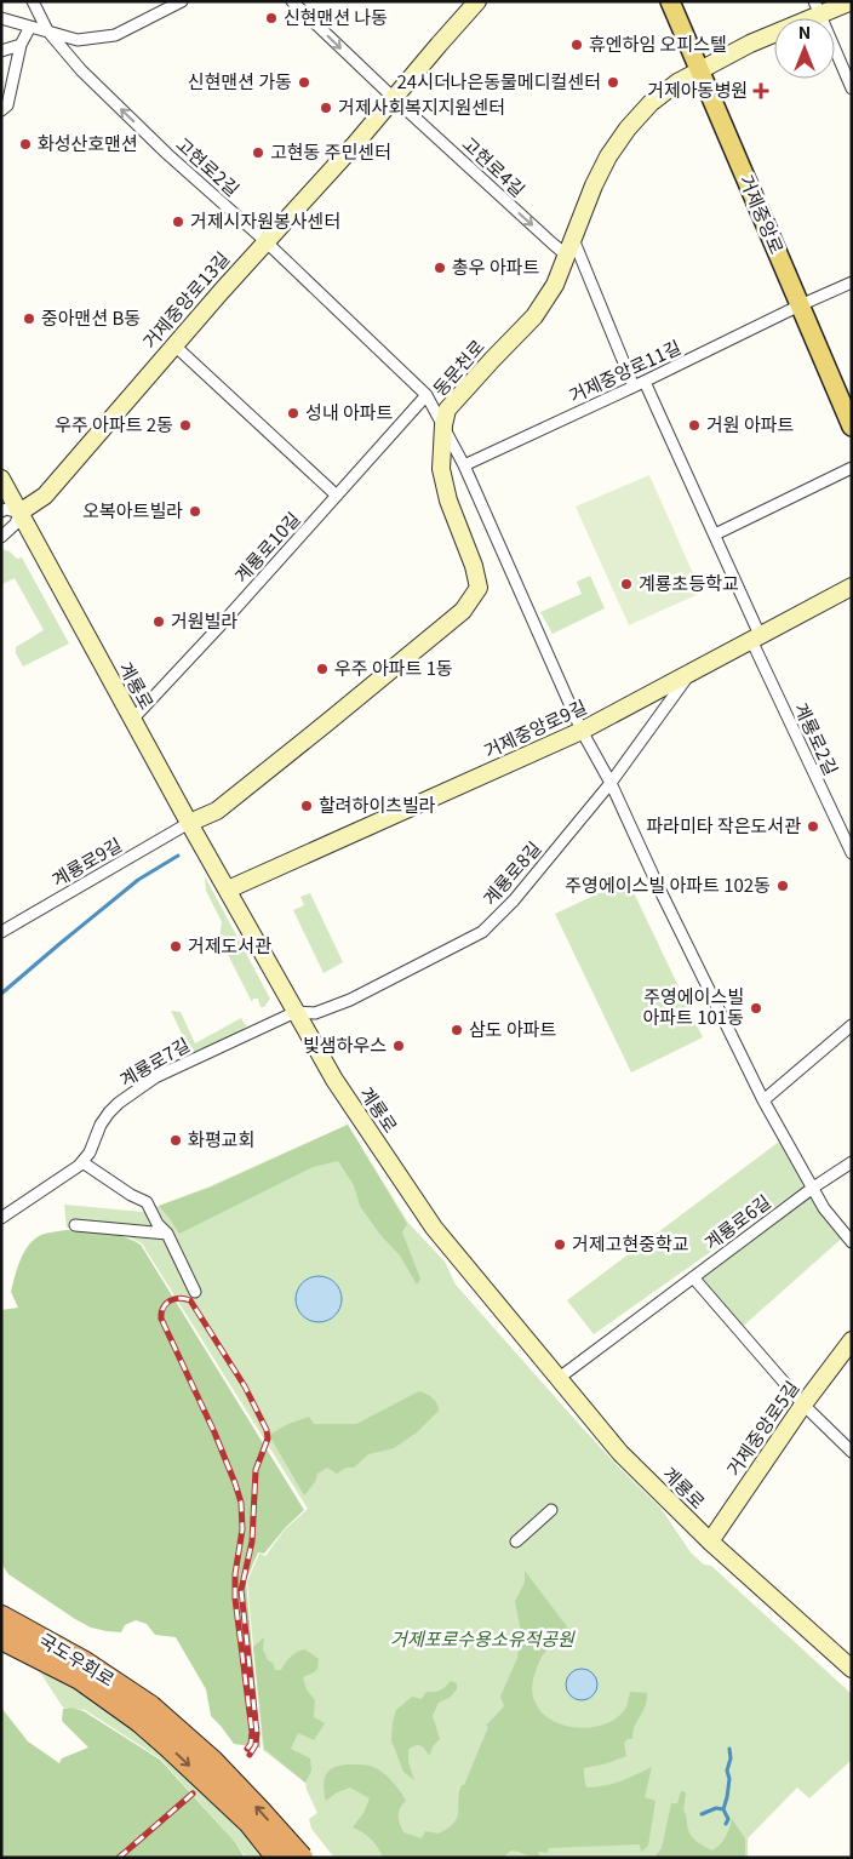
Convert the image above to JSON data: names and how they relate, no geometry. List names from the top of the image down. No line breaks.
{"streets":{"highway":["국도우회로"],"main road":["거제중앙로"],"street":["고현로2길","고현로4길","거제중앙로13길","동문천로","거제중앙로11길","계룡로10길","계룡로","거제중앙로9길","계룡로2길","계룡로9길","계룡로8길","계룡로7길","계룡로6길","거제중앙로5길"]},"crossings":[["고현로2길","거제중앙로13길"],["고현로2길","동문천로"],["고현로2길","거제중앙로11길"],["고현로2길","계룡로10길"],["고현로2길","거제중앙로9길"],["고현로2길","계룡로8길"],["고현로2길","계룡로6길"],["고현로4길","거제중앙로13길"],["고현로4길","동문천로"],["거제중앙로","동문천로"],["거제중앙로","거제중앙로11길"],["거제중앙로13길","계룡로"],["동문천로","계룡로"],["동문천로","계룡로9길"],["거제중앙로11길","계룡로2길"],["계룡로10길","계룡로"],["계룡로","거제중앙로9길"],["계룡로","계룡로9길"],["계룡로","계룡로8길"],["계룡로","계룡로7길"],["계룡로","계룡로6길"],["계룡로","거제중앙로5길"],["거제중앙로9길","계룡로2길"],["거제중앙로9길","계룡로8길"],["계룡로8길","계룡로7길"]],"one_way":["고현로4길"],"parks":["거제포로수용소유적공원"],"places":{"other":["신현맨션 나동","휴엔하임 오피스텔","신현맨션 가동","24시더나은동물메디컬센터","거제사회복지지원센터","화성산호맨션","고현동 주민센터","거제시자원봉사센터","총우 아파트","중아맨션 B동","성내 아파트","우주 아파트 2동","거원 아파트","오복아트빌라","계룡초등학교","거원빌라","우주 아파트 1동","할려하이츠빌라","파라미타 작은도서관","주영에이스빌 아파트 102동","거제도서관","주영에이스빌 아파트 101동","삼도 아파트","빛샘하우스","화평교회","거제고현중학교"],"health":["거제아동병원"]},"north":"top"}
